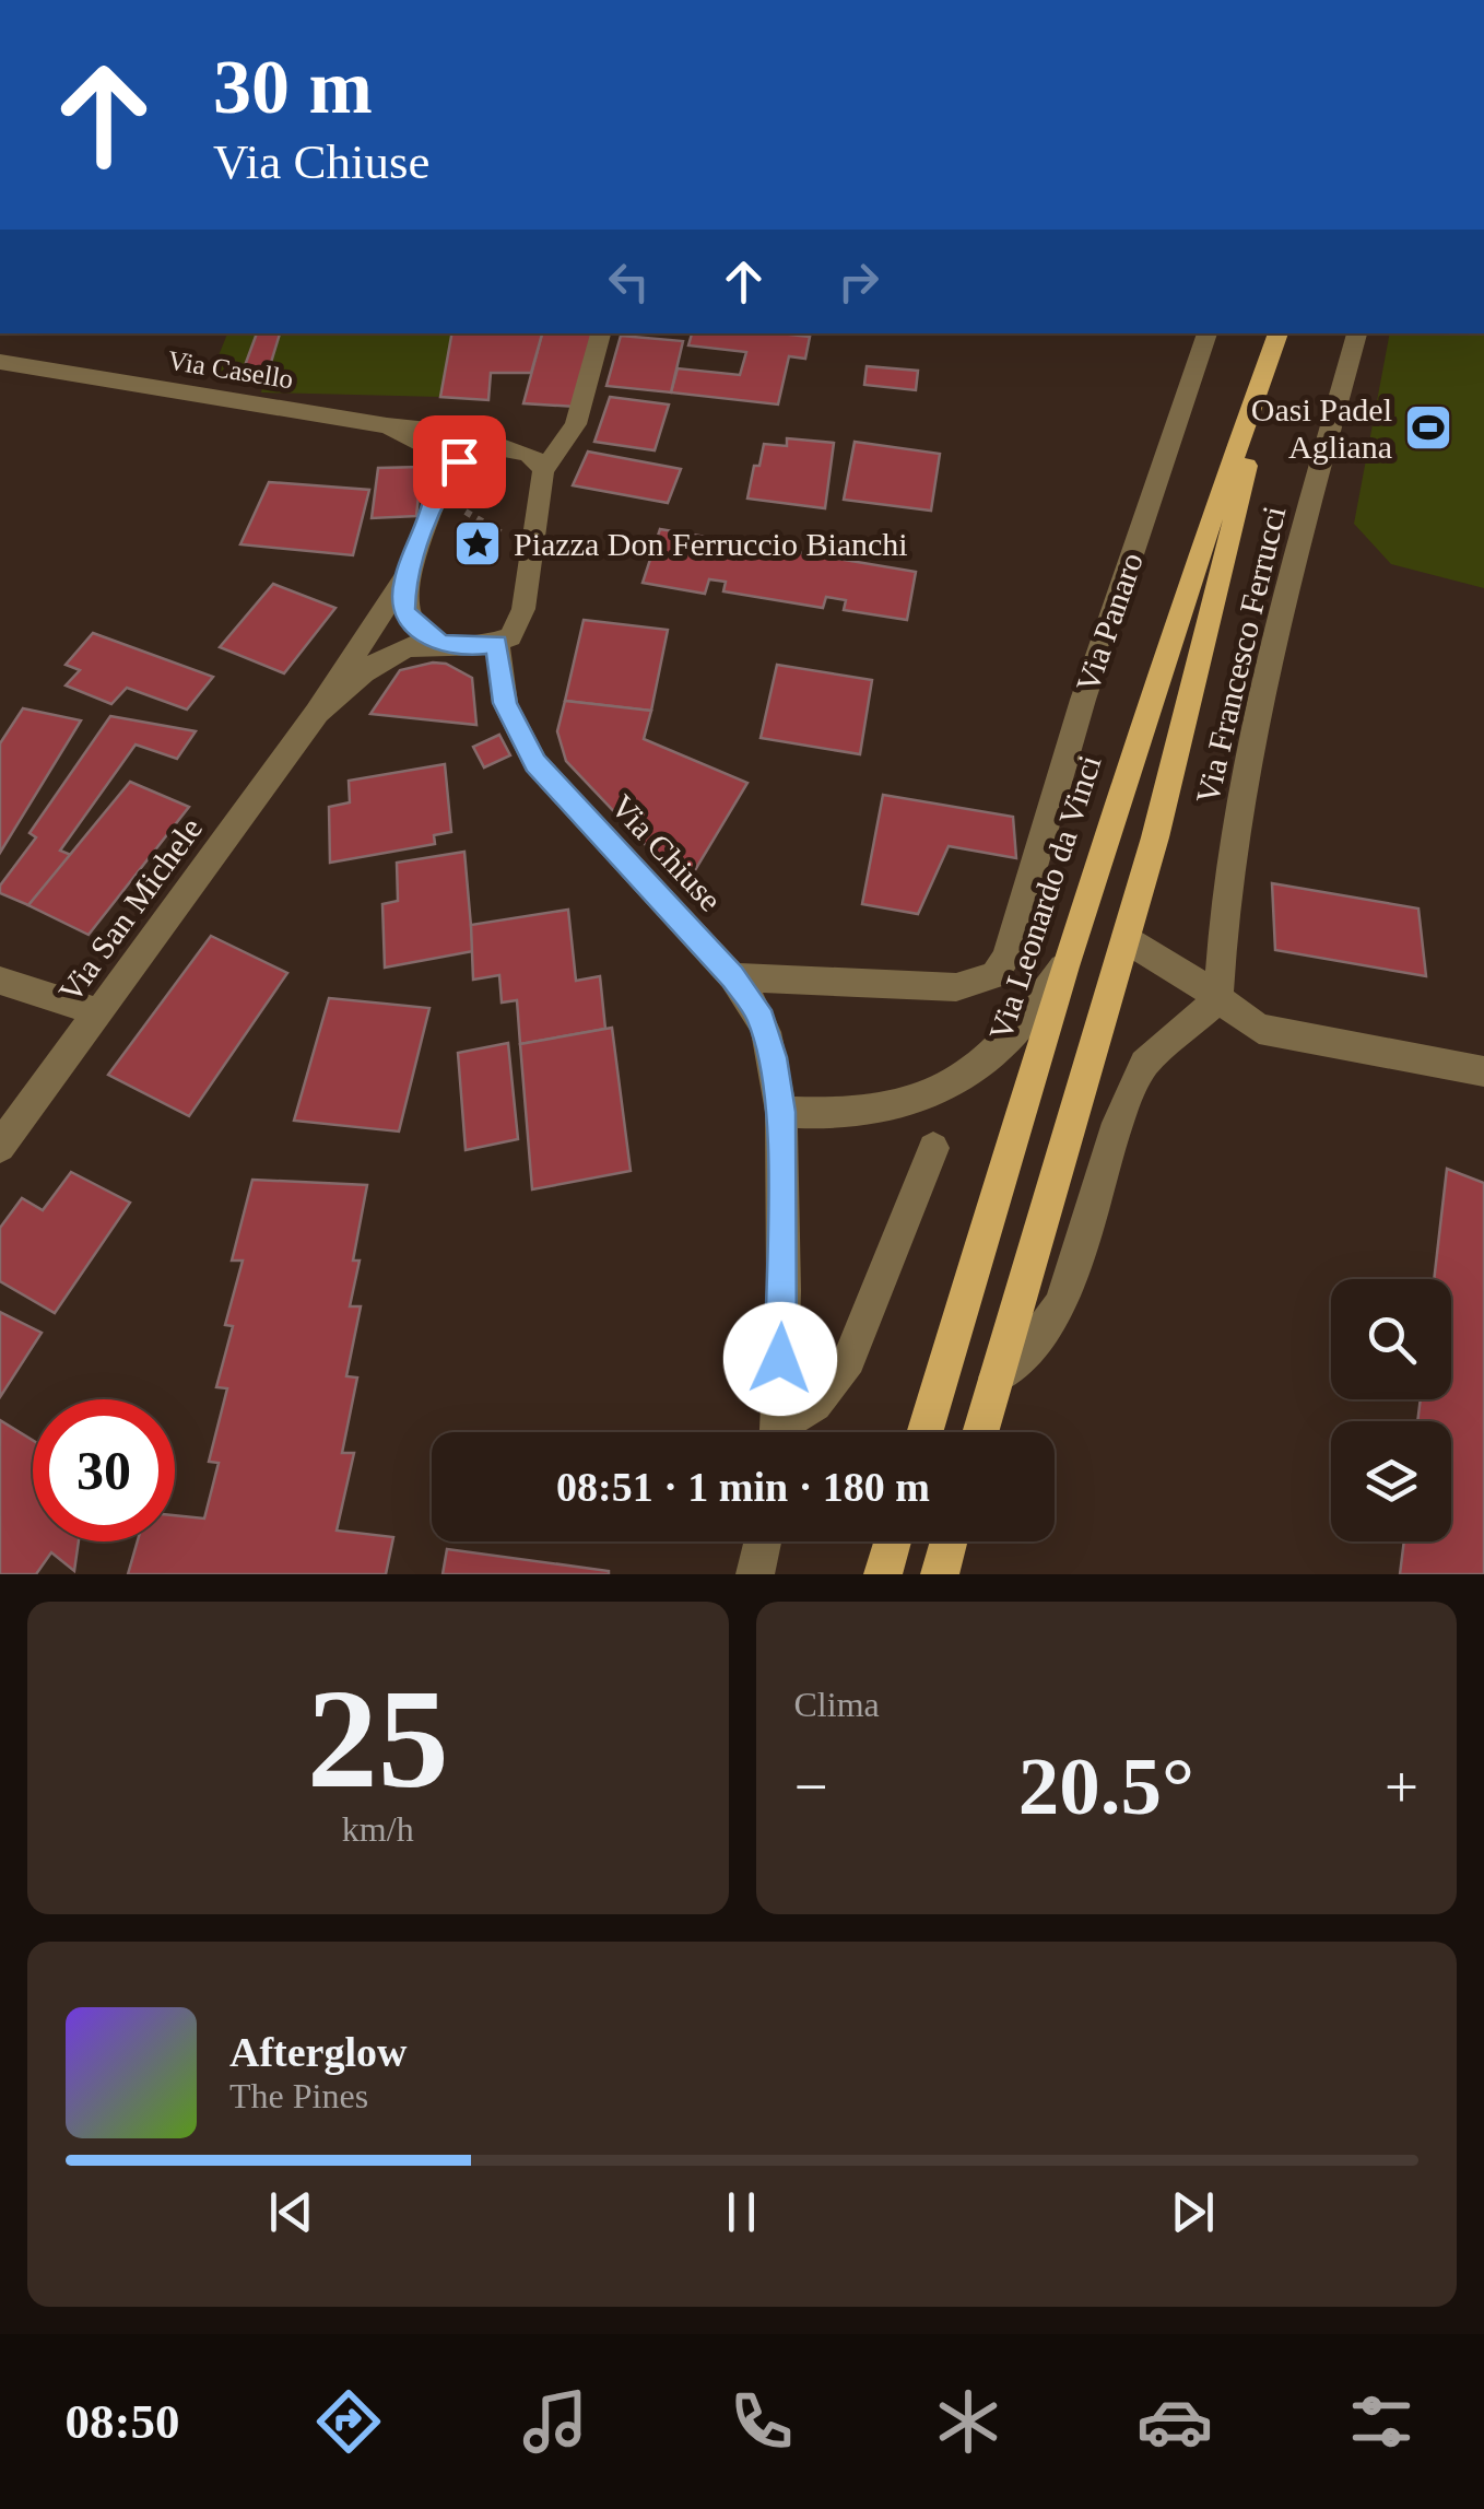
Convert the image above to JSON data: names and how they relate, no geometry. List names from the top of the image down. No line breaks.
{"streets":{"main road":["Via Leonardo da Vinci"],"street":["Via Casello","Via Panaro","Via Francesco Ferrucci","Via Chiuse","Via San Michele"]},"crossings":[["Via Panaro","Via Chiuse"],["Via Chiuse","Via San Michele"]],"places":{"sports":["Oasi Padel Agliana"],"place":["Piazza Don Ferruccio Bianchi"]},"page":{"turn":["30 m","Via Chiuse"],"limit":"30","trip":"08:51 · 1 min · 180 m","tile":[["25","km/h"],"Clima"],"heat":["−","20.5°","+"],"song":["Afterglow","The Pines"],"tabs":"08:50"}}
